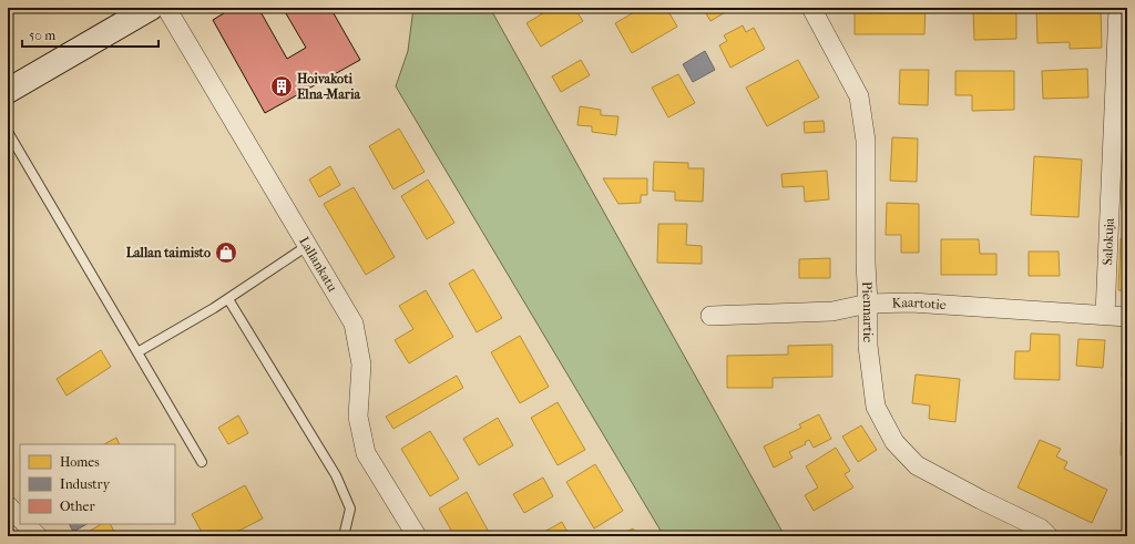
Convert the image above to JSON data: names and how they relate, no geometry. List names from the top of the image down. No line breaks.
{"streets":{"street":["Salokuja","Lallankatu","Kaartotie","Piennartie"]},"crossings":[["Salokuja","Kaartotie"],["Kaartotie","Piennartie"]],"places":{"building":["Hoivakoti Elna-Maria"],"shop":["Lallan taimisto"]},"legend":["Homes","Industry","Other"],"scale_bar":"50 m"}
